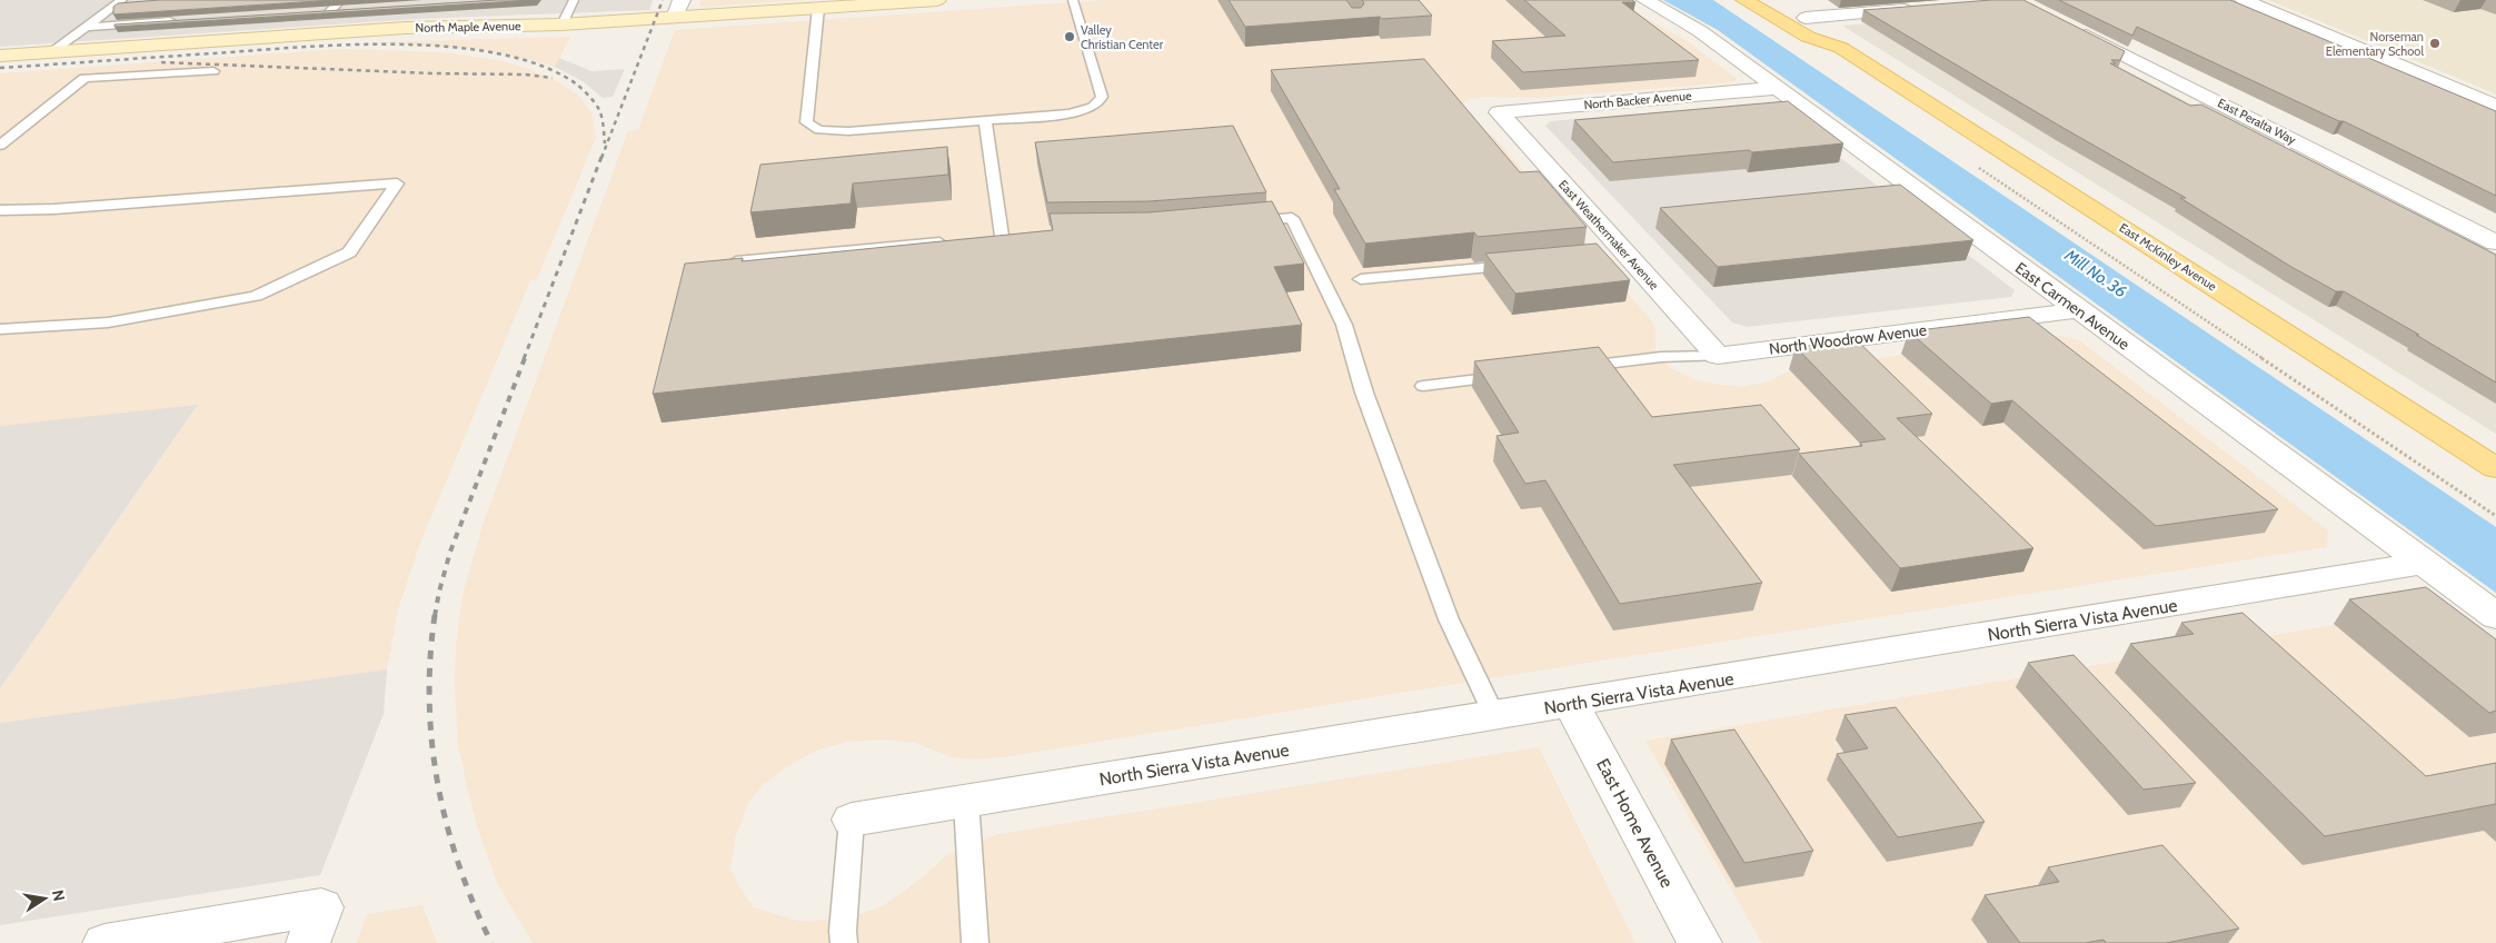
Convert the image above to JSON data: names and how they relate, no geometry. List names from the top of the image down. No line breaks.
{"streets":{"main road":["East McKinley Avenue"],"street":["North Maple Avenue","North Backer Avenue","East Peralta Way","East Weathermaker Avenue","East Carmen Avenue","North Woodrow Avenue","North Sierra Vista Avenue","East Home Avenue"]},"crossings":[["North Backer Avenue","East Weathermaker Avenue"],["North Backer Avenue","East Carmen Avenue"],["East Weathermaker Avenue","North Woodrow Avenue"],["East Carmen Avenue","North Woodrow Avenue"],["East Carmen Avenue","North Sierra Vista Avenue"],["North Sierra Vista Avenue","East Home Avenue"]],"water":["Mill No. 36"],"places":["Valley Christian Center","Norseman Elementary School"],"north":"right"}
